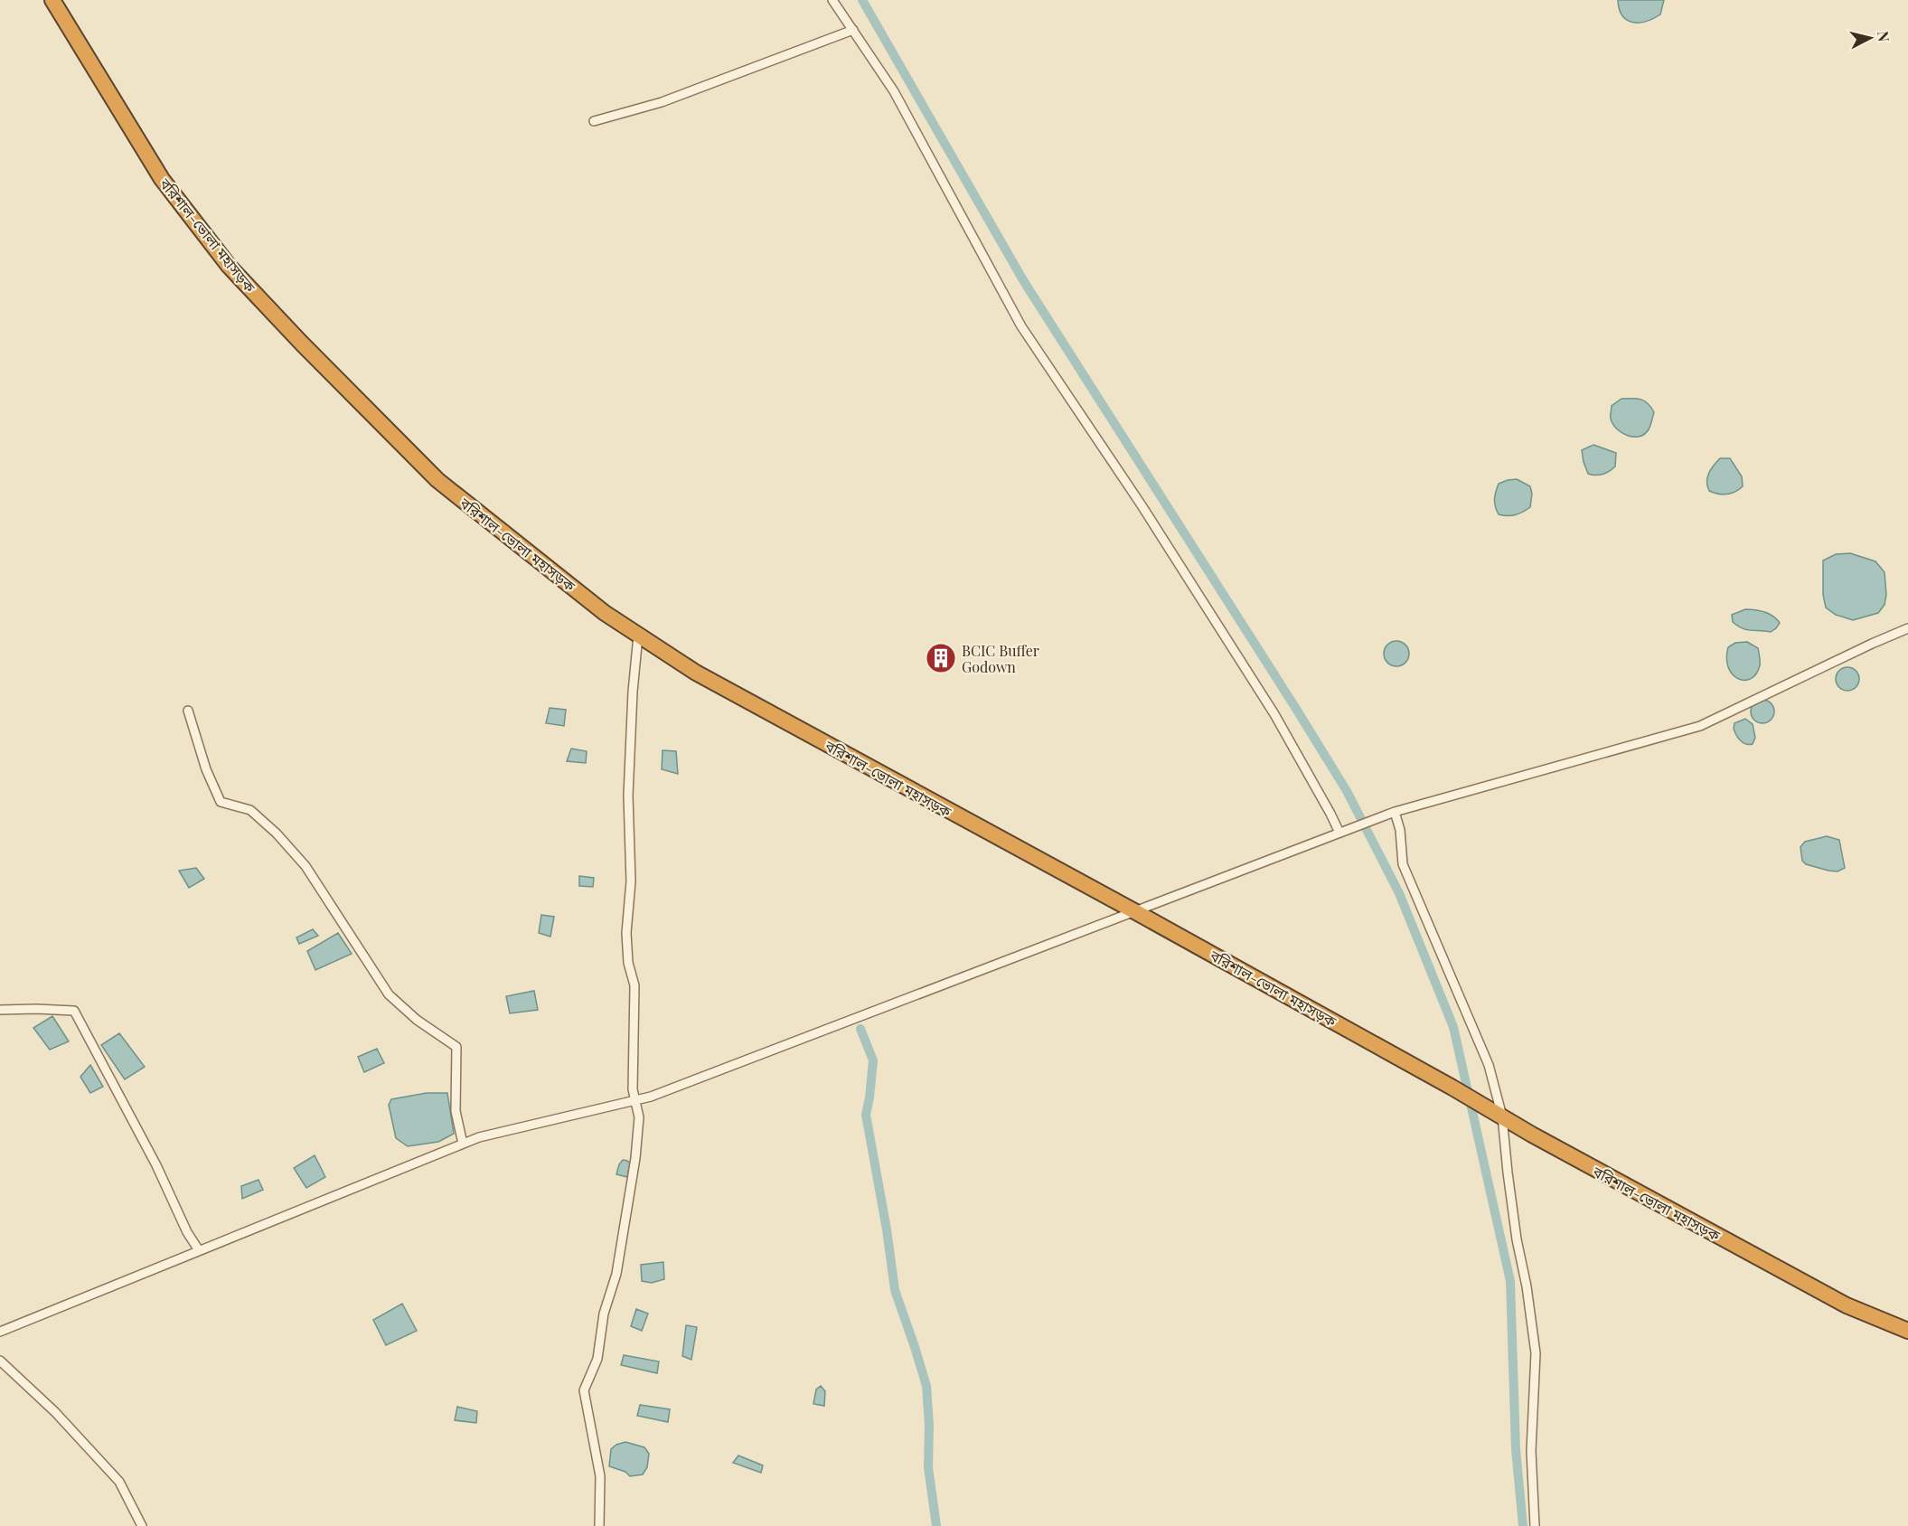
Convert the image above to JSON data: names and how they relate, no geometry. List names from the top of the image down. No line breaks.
{"streets":{"highway":["বরিশাল-ভোলা মহাসড়ক"]},"places":{"building":["BCIC Buffer Godown"]},"north":"right"}
